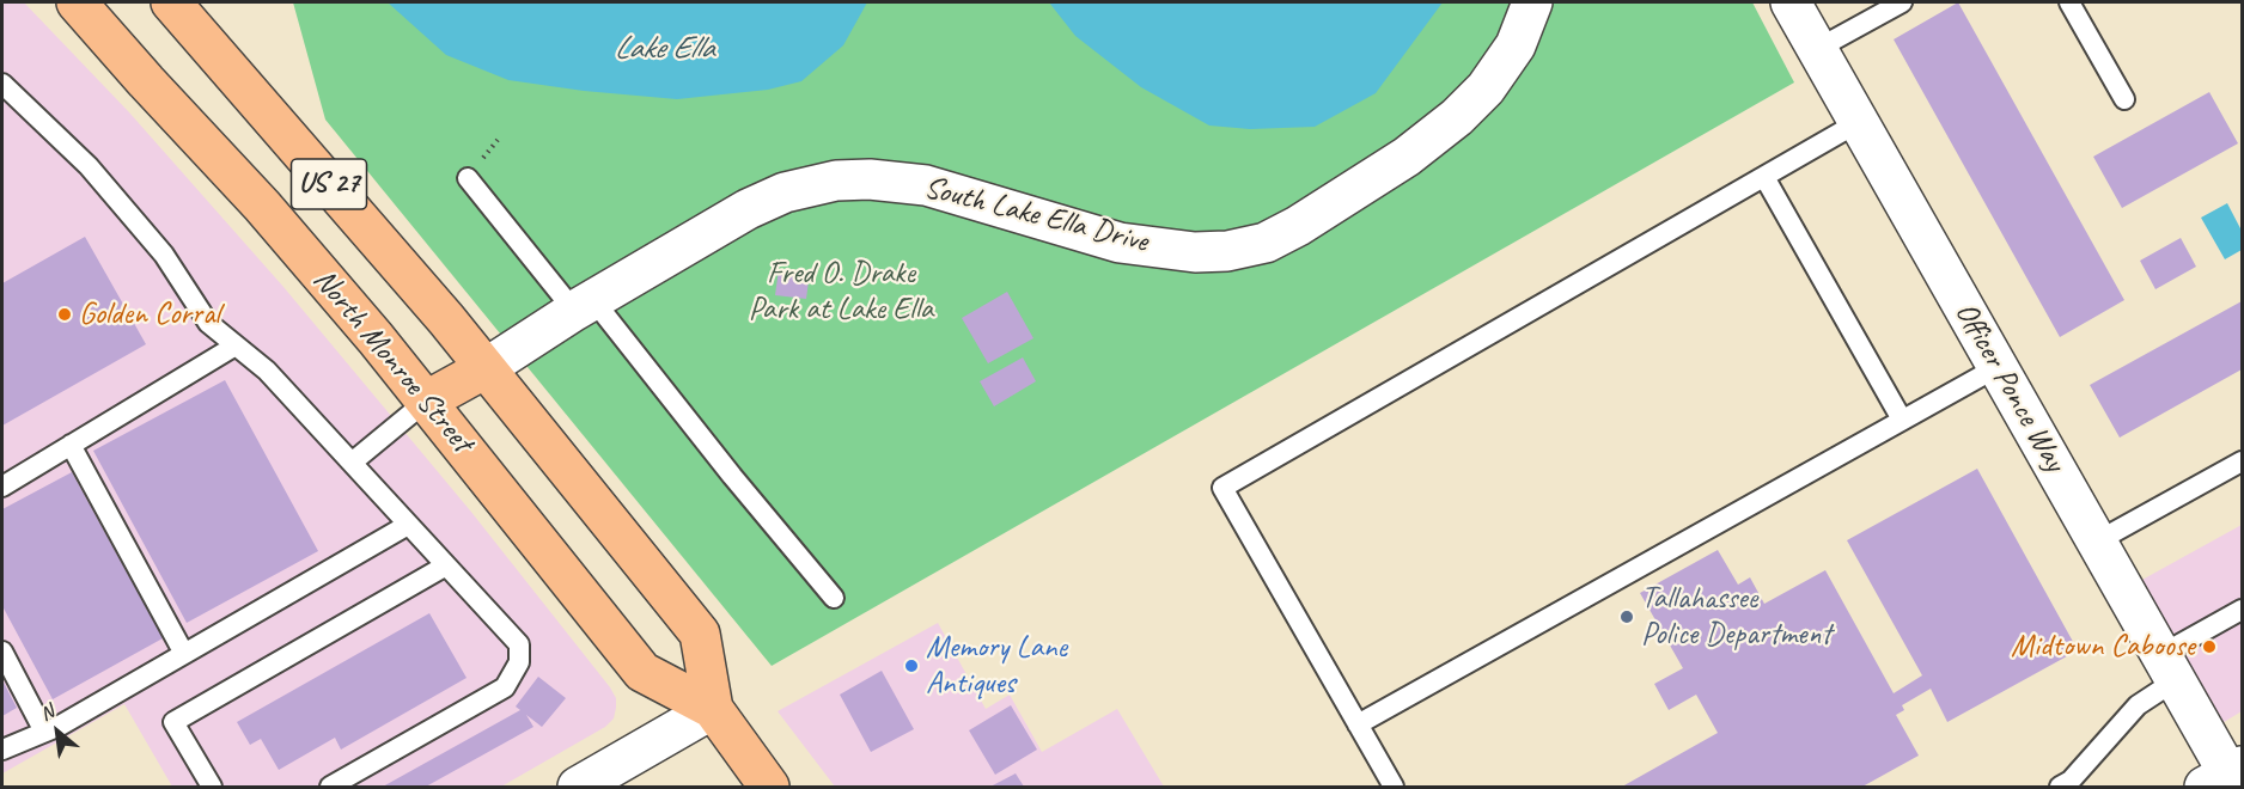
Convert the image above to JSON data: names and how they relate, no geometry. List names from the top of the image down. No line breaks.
{"streets":{"main road":["US 27","North Monroe Street"],"street":["South Lake Ella Drive","Officer Ponce Way"]},"crossings":[["South Lake Ella Drive","North Monroe Street"]],"water":["Lake Ella"],"parks":["Fred O. Drake Park at Lake Ella"],"places":["Golden Corral","Tallahassee Police Department","Midtown Caboose","Memory Lane Antiques"],"north":"top left"}
